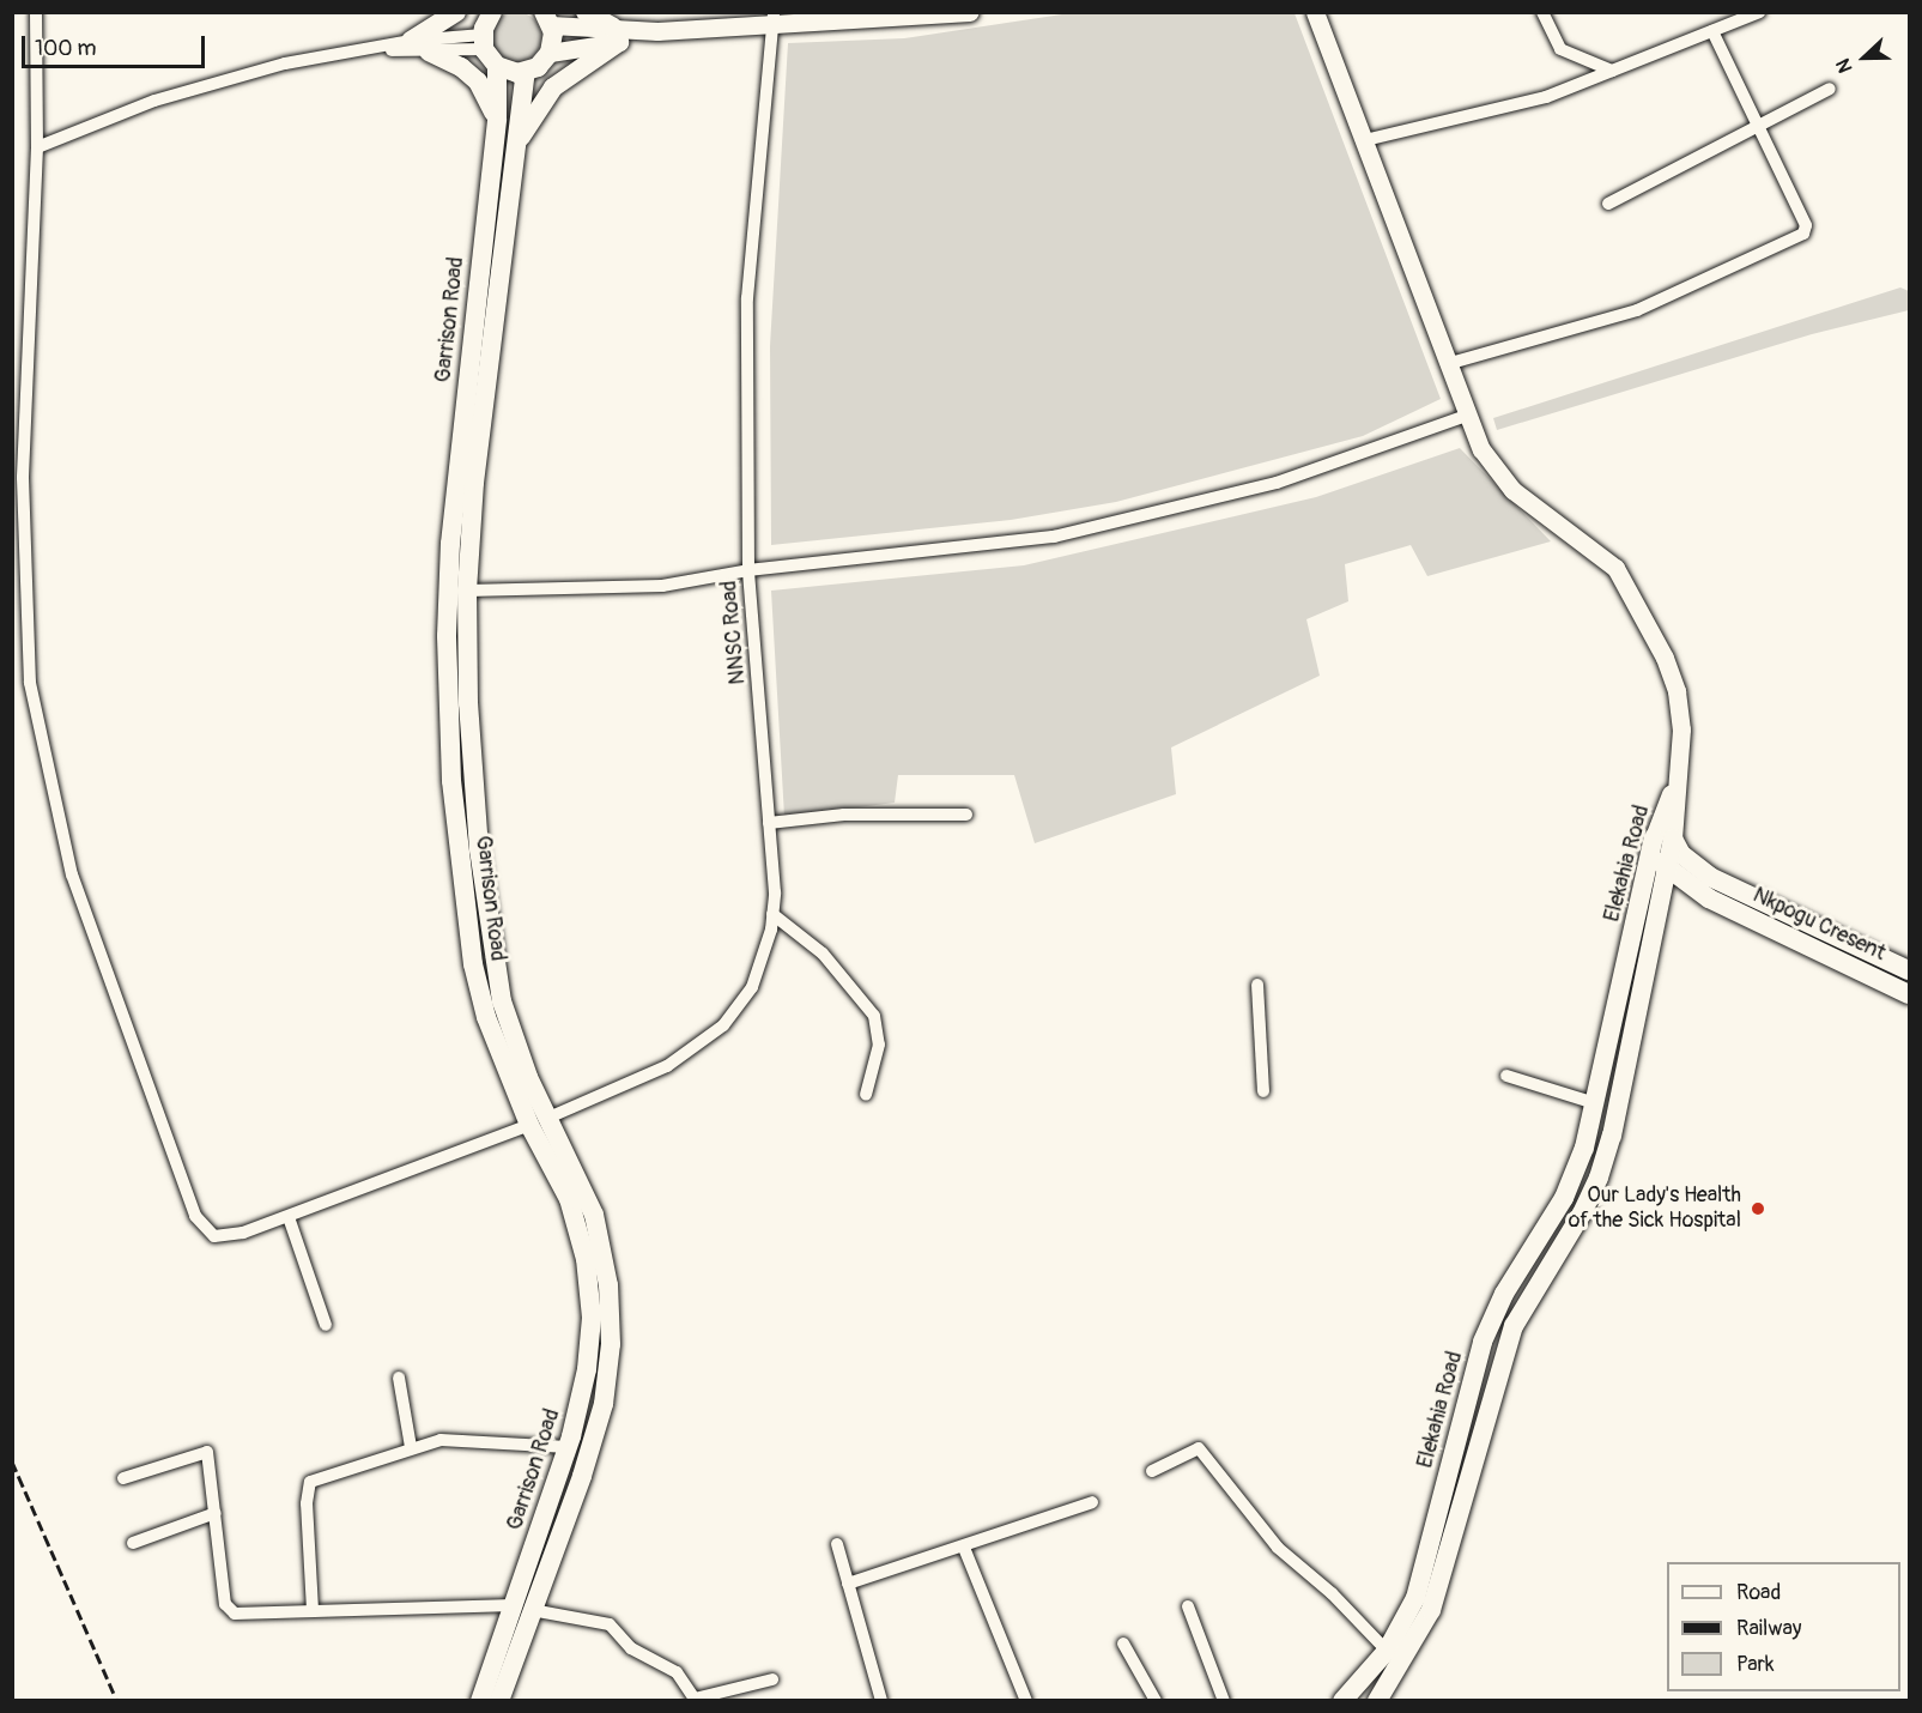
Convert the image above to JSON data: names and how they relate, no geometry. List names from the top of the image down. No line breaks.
{"streets":{"main road":["Garrison Road","Elekahia Road","Nkpogu Cresent"],"street":["NNSC Road"]},"crossings":[["Garrison Road","NNSC Road"],["Elekahia Road","Nkpogu Cresent"]],"places":["Our Lady's Health of the Sick Hospital"],"legend":["Road","Railway","Park"],"scale_bar":"100 m","north":"left"}
